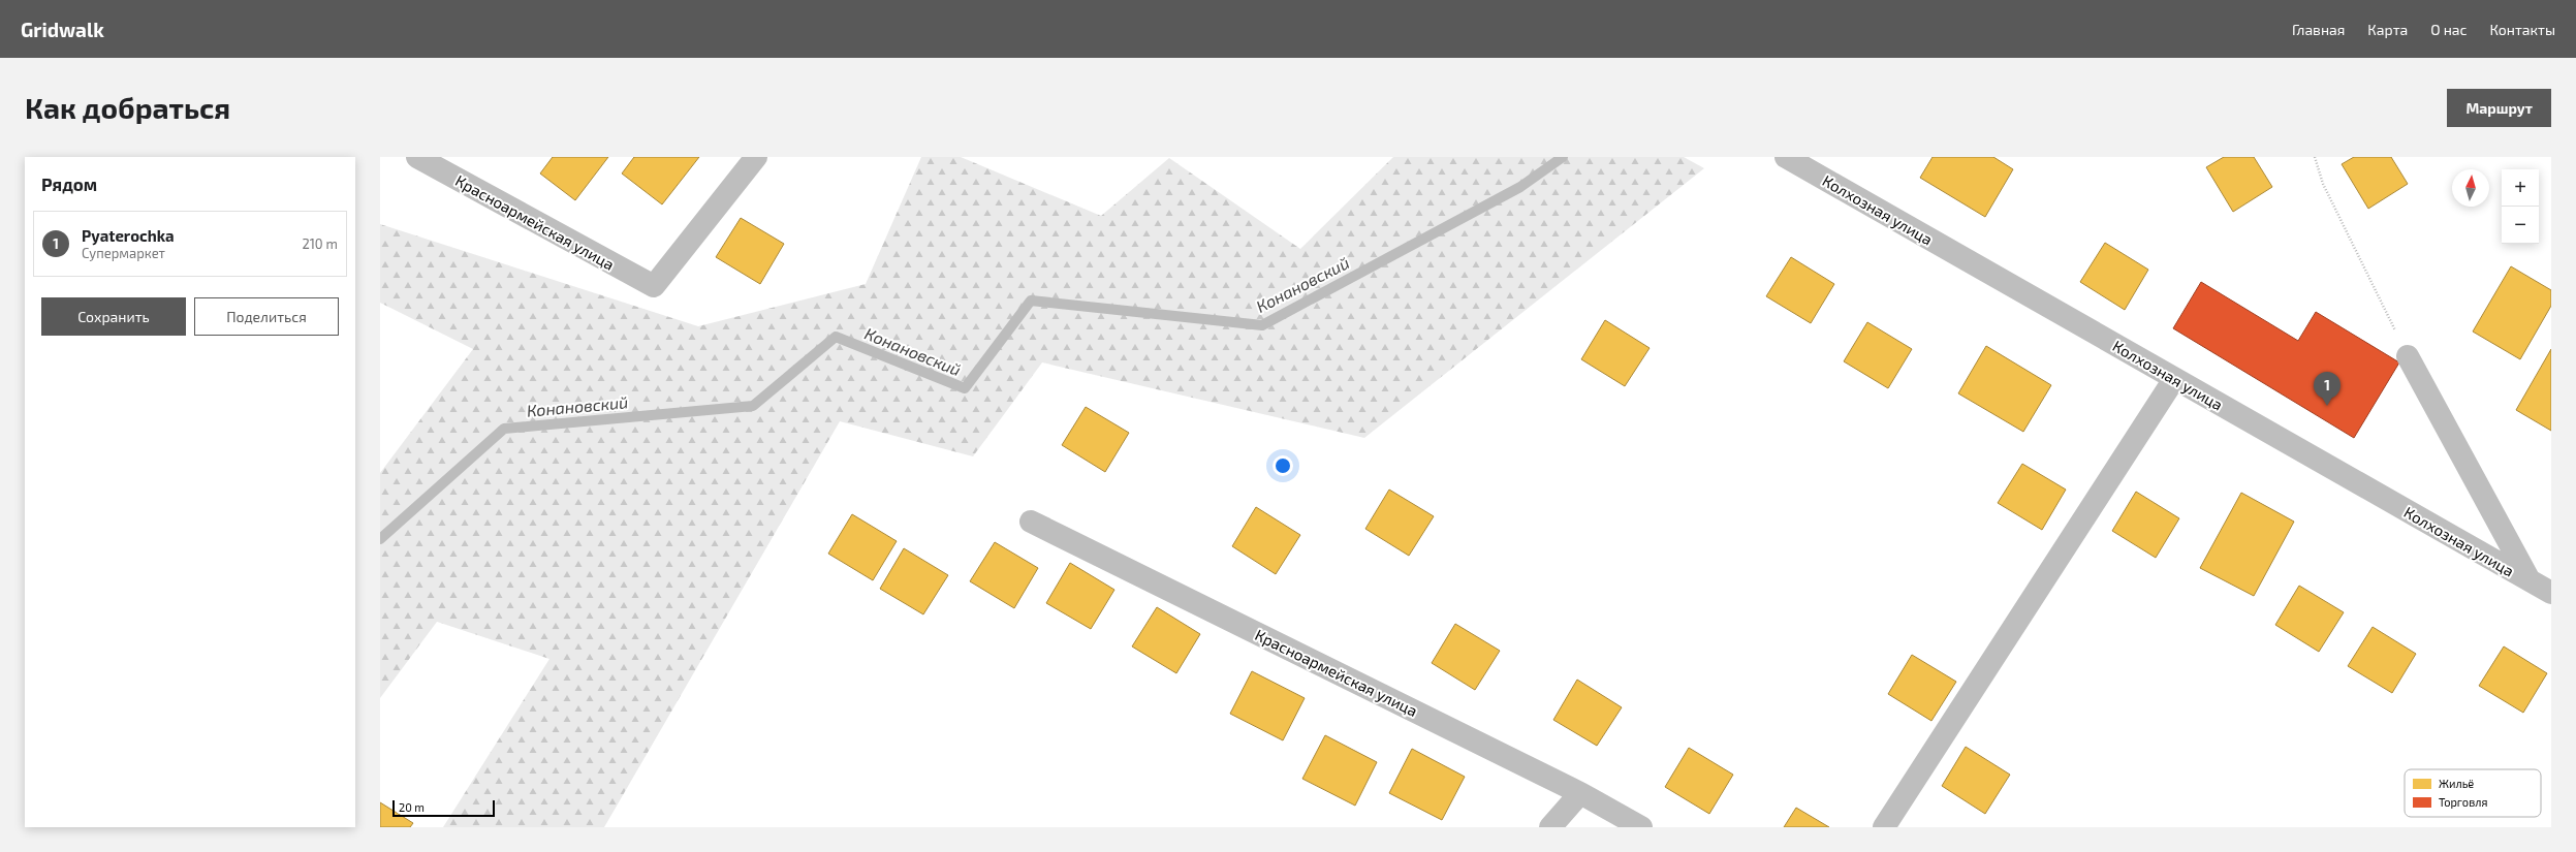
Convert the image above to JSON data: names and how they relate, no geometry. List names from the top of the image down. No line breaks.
{"streets":{"street":["Колхозная улица","Красноармейская улица"]},"water":["Конановский"],"legend":["Жильё","Торговля"],"scale_bar":"20 m","north":"top","page":{"header":"Gridwalk","nav":["Главная","Карта","О нас","Контакты"],"buttons":["Маршрут",["Сохранить","Поделиться"]],"title":"Как добраться","heading":"Рядом","map_buttons":["+","−"],"list":[{"mark":"1","name":"Pyaterochka","note":"Супермаркет","value":"210 m"}],"pins":"1","scale":"20 m"}}
